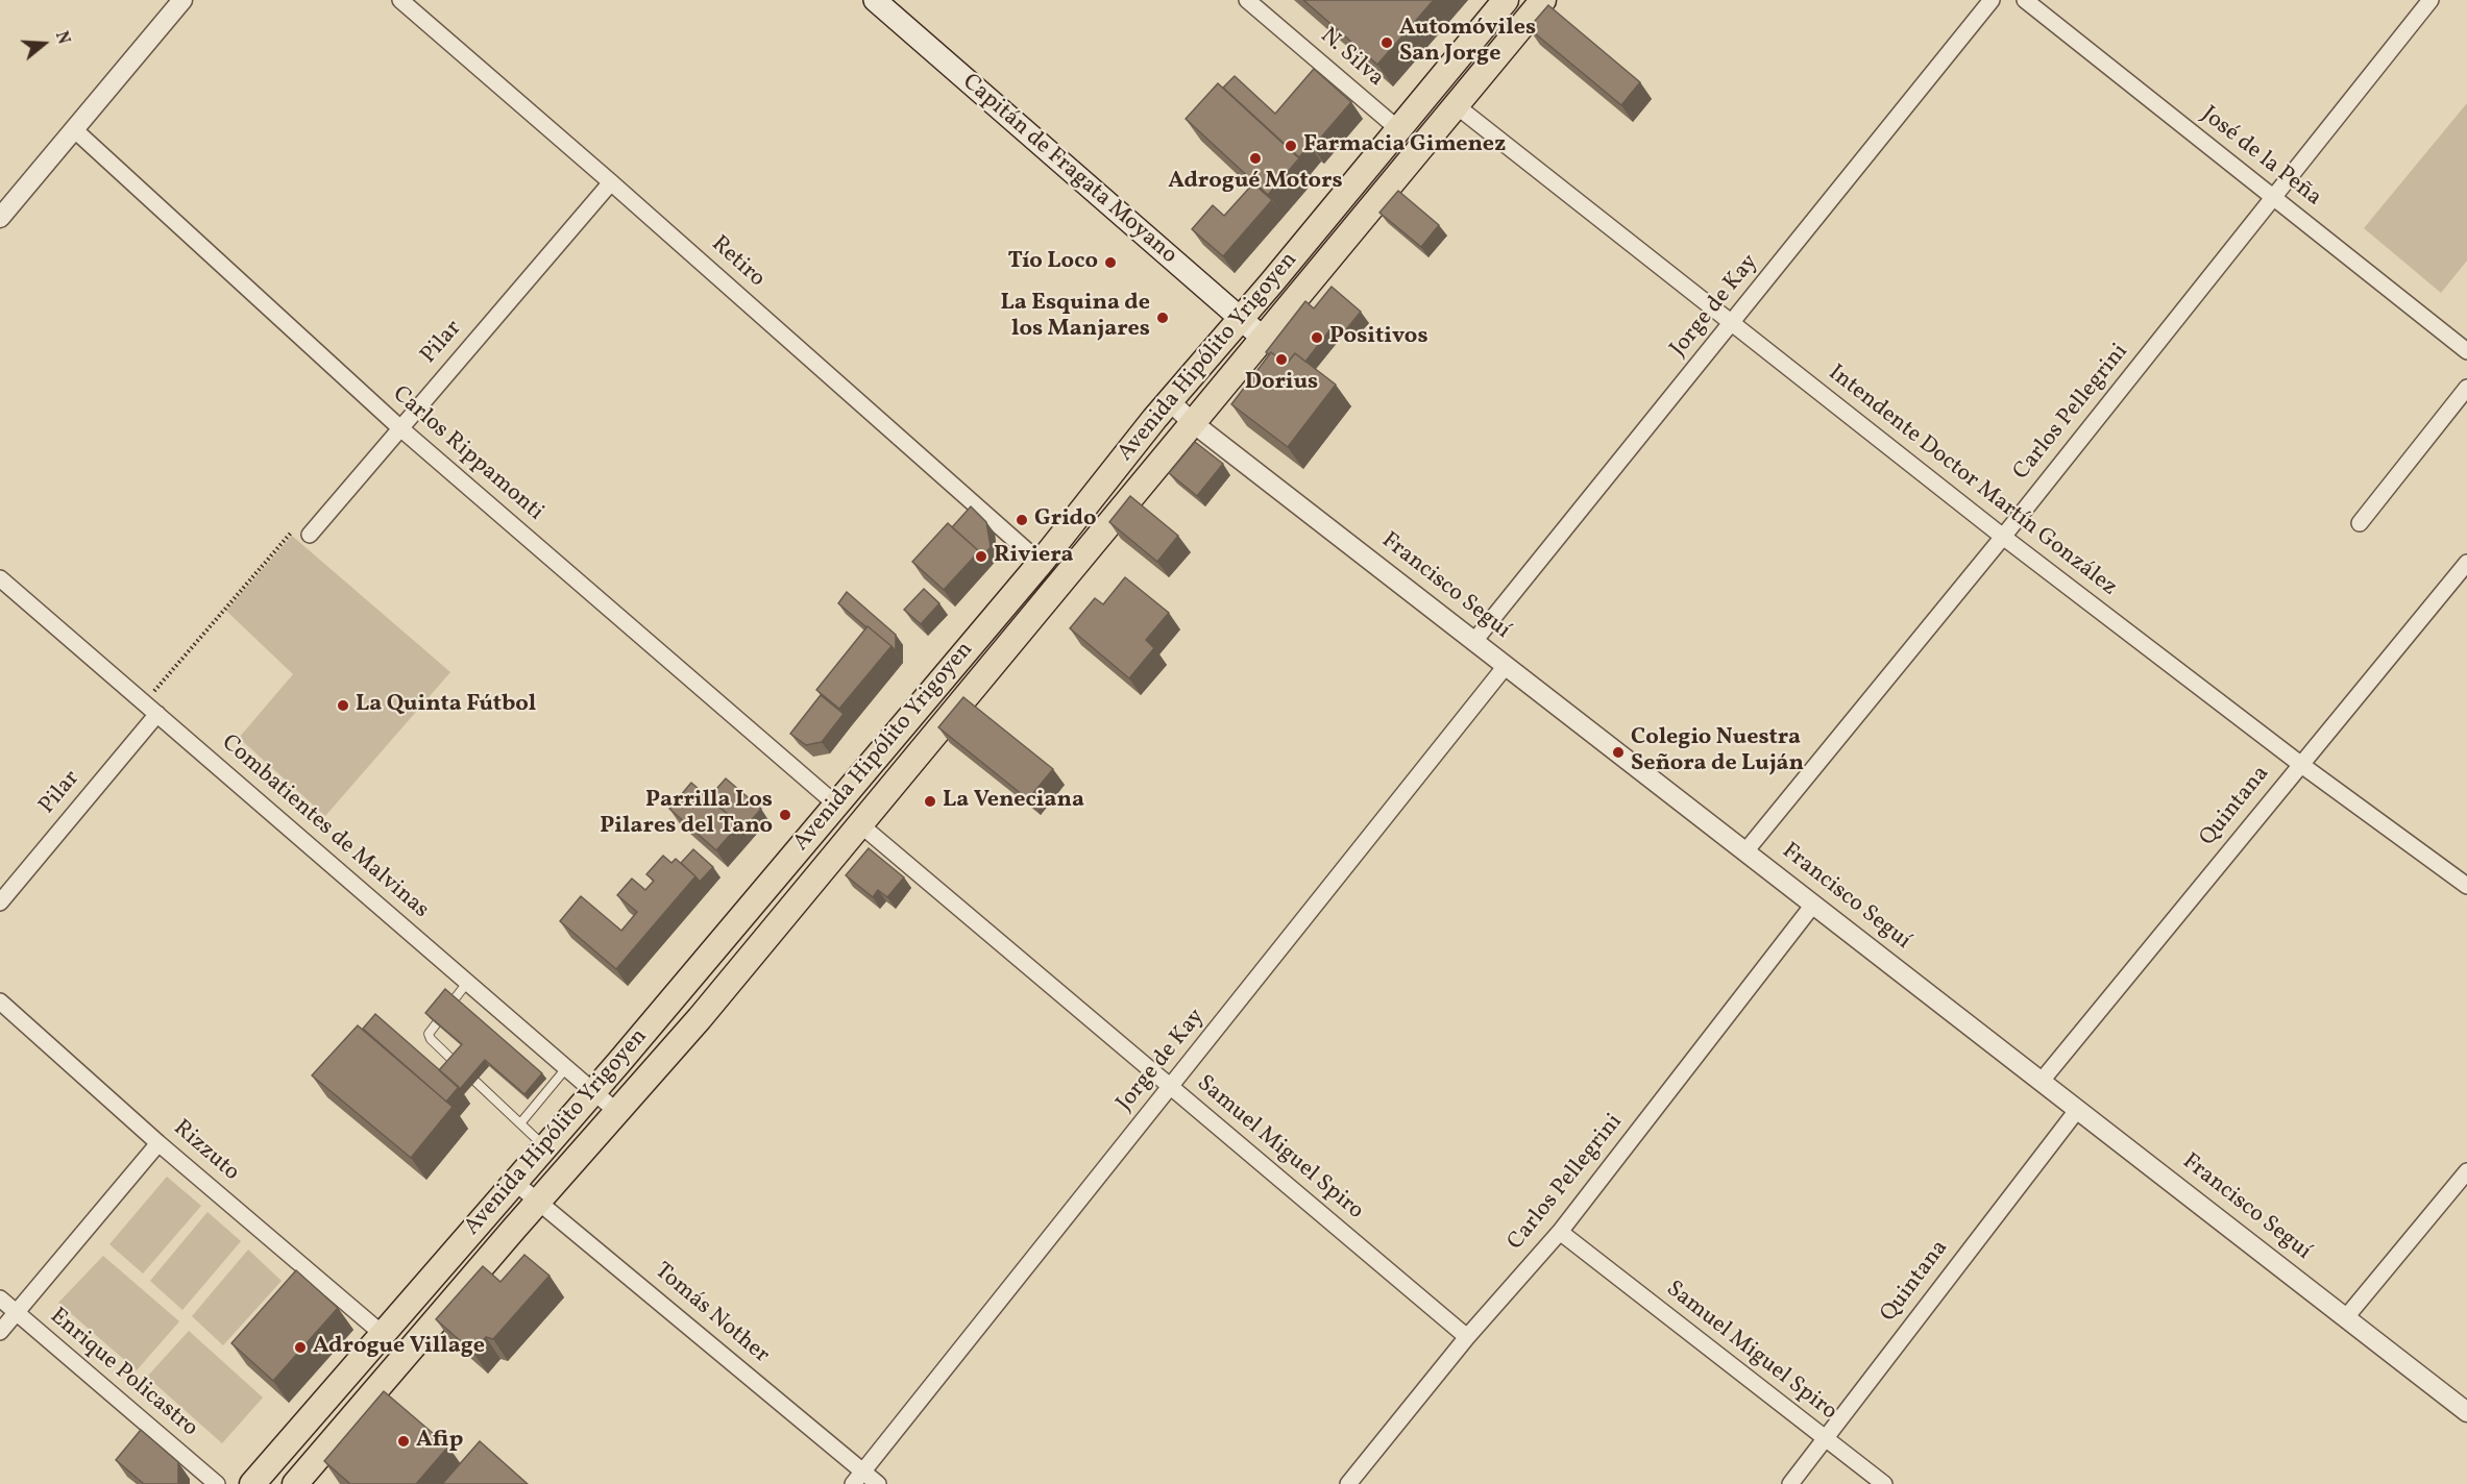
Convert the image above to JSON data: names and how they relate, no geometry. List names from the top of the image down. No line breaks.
{"streets":{"main road":["Capitán de Fragata Moyano","Avenida Hipólito Yrigoyen"],"street":["N. Silva","José de la Peña","Retiro","Jorge de Kay","Pilar","Carlos Pellegrini","Carlos Rippamonti","Intendente Doctor Martín González","Francisco Seguí","Quintana","Combatientes de Malvinas","Samuel Miguel Spiro","Rizzuto","Tomás Nother","Enrique Policastro"]},"crossings":[["N. Silva","Avenida Hipólito Yrigoyen"],["José de la Peña","Carlos Pellegrini"],["Capitán de Fragata Moyano","Avenida Hipólito Yrigoyen"],["Retiro","Pilar"],["Retiro","Avenida Hipólito Yrigoyen"],["Jorge de Kay","Intendente Doctor Martín González"],["Jorge de Kay","Francisco Seguí"],["Jorge de Kay","Samuel Miguel Spiro"],["Jorge de Kay","Tomás Nother"],["Pilar","Carlos Rippamonti"],["Pilar","Combatientes de Malvinas"],["Avenida Hipólito Yrigoyen","Carlos Rippamonti"],["Avenida Hipólito Yrigoyen","Intendente Doctor Martín González"],["Avenida Hipólito Yrigoyen","Francisco Seguí"],["Avenida Hipólito Yrigoyen","Combatientes de Malvinas"],["Avenida Hipólito Yrigoyen","Samuel Miguel Spiro"],["Avenida Hipólito Yrigoyen","Rizzuto"],["Avenida Hipólito Yrigoyen","Tomás Nother"],["Carlos Pellegrini","Intendente Doctor Martín González"],["Carlos Pellegrini","Francisco Seguí"],["Carlos Pellegrini","Samuel Miguel Spiro"],["Intendente Doctor Martín González","Quintana"],["Francisco Seguí","Quintana"],["Quintana","Samuel Miguel Spiro"]],"places":["Automóviles San Jorge","Farmacia Gimenez","Adrogué Motors","Tío Loco","La Esquina de los Manjares","Positivos","Dorius","Grido","Riviera","La Quinta Fútbol","Colegio Nuestra Señora de Luján","La Veneciana","Parrilla Los Pilares del Tano","Adrogue Village","Afip"],"north":"right"}
